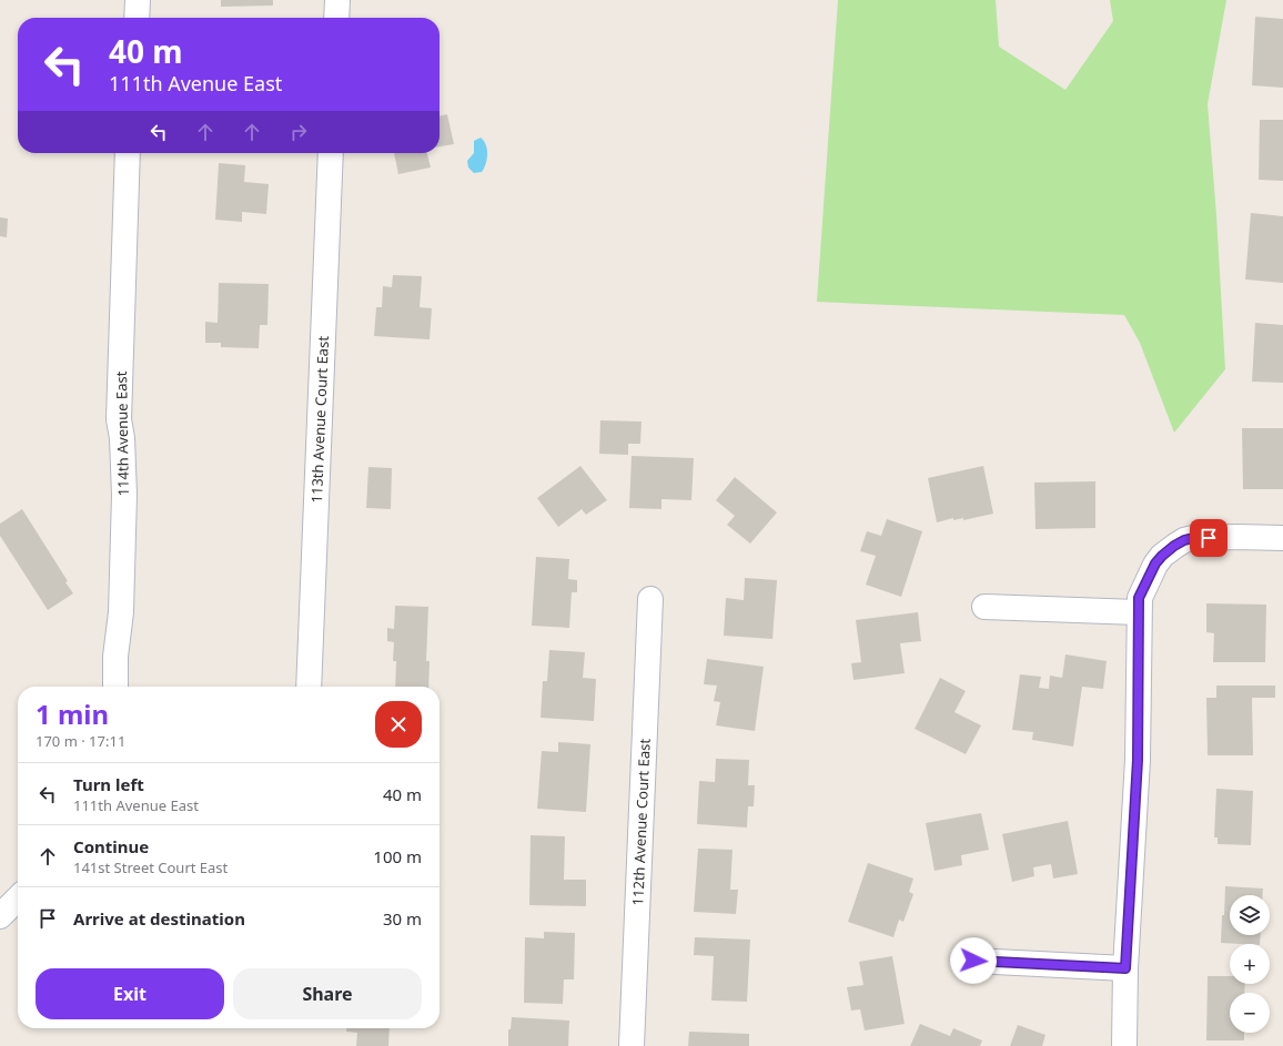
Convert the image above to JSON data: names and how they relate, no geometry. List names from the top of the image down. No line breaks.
{"streets":{"street":["113th Avenue Court East","114th Avenue East","112th Avenue Court East"]},"page":{"turn":["40 m","111th Avenue East"],"heading":["1 min","170 m · 17:11"],"list":[{"name":"Turn left","note":"111th Avenue East","value":"40 m"},{"name":"Continue","note":"141st Street Court East","value":"100 m"},{"name":"Arrive at destination","value":"30 m"}],"map_buttons":["+","−"],"buttons":["Exit","Share"]}}
